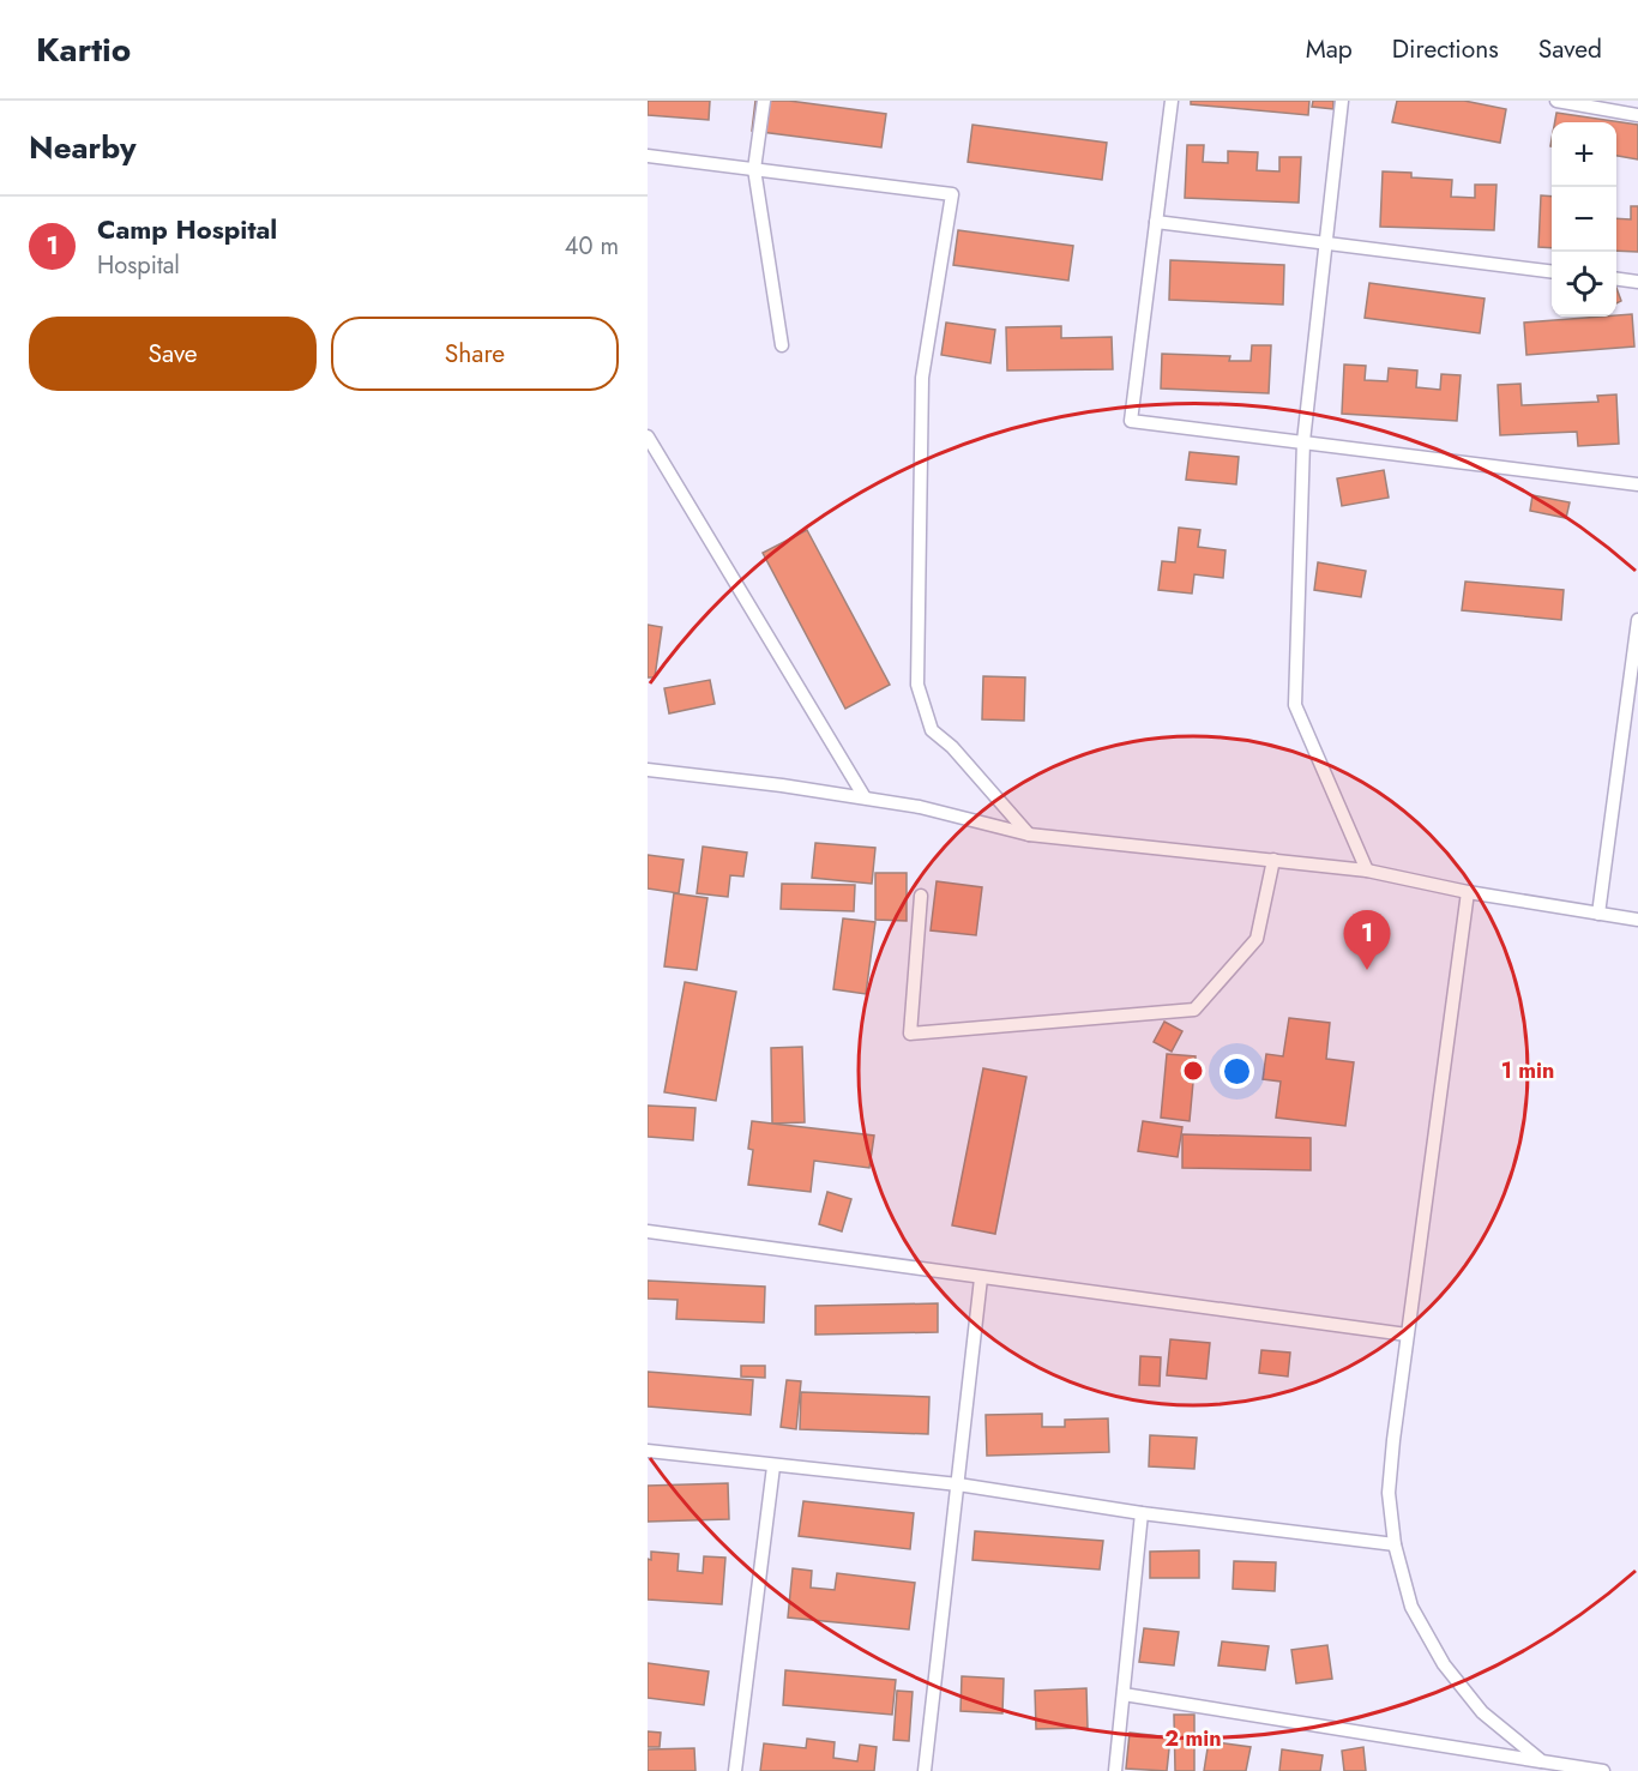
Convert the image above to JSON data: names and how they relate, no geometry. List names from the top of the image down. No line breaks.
{"page":{"header":"Kartio","nav":["Map","Directions","Saved"],"heading":"Nearby","map_buttons":["+","−"],"list":[{"mark":"1","name":"Camp Hospital","note":"Hospital","value":"40 m"}],"buttons":["Save","Share"],"pins":"1"},"rings":["1 min","2 min"]}
